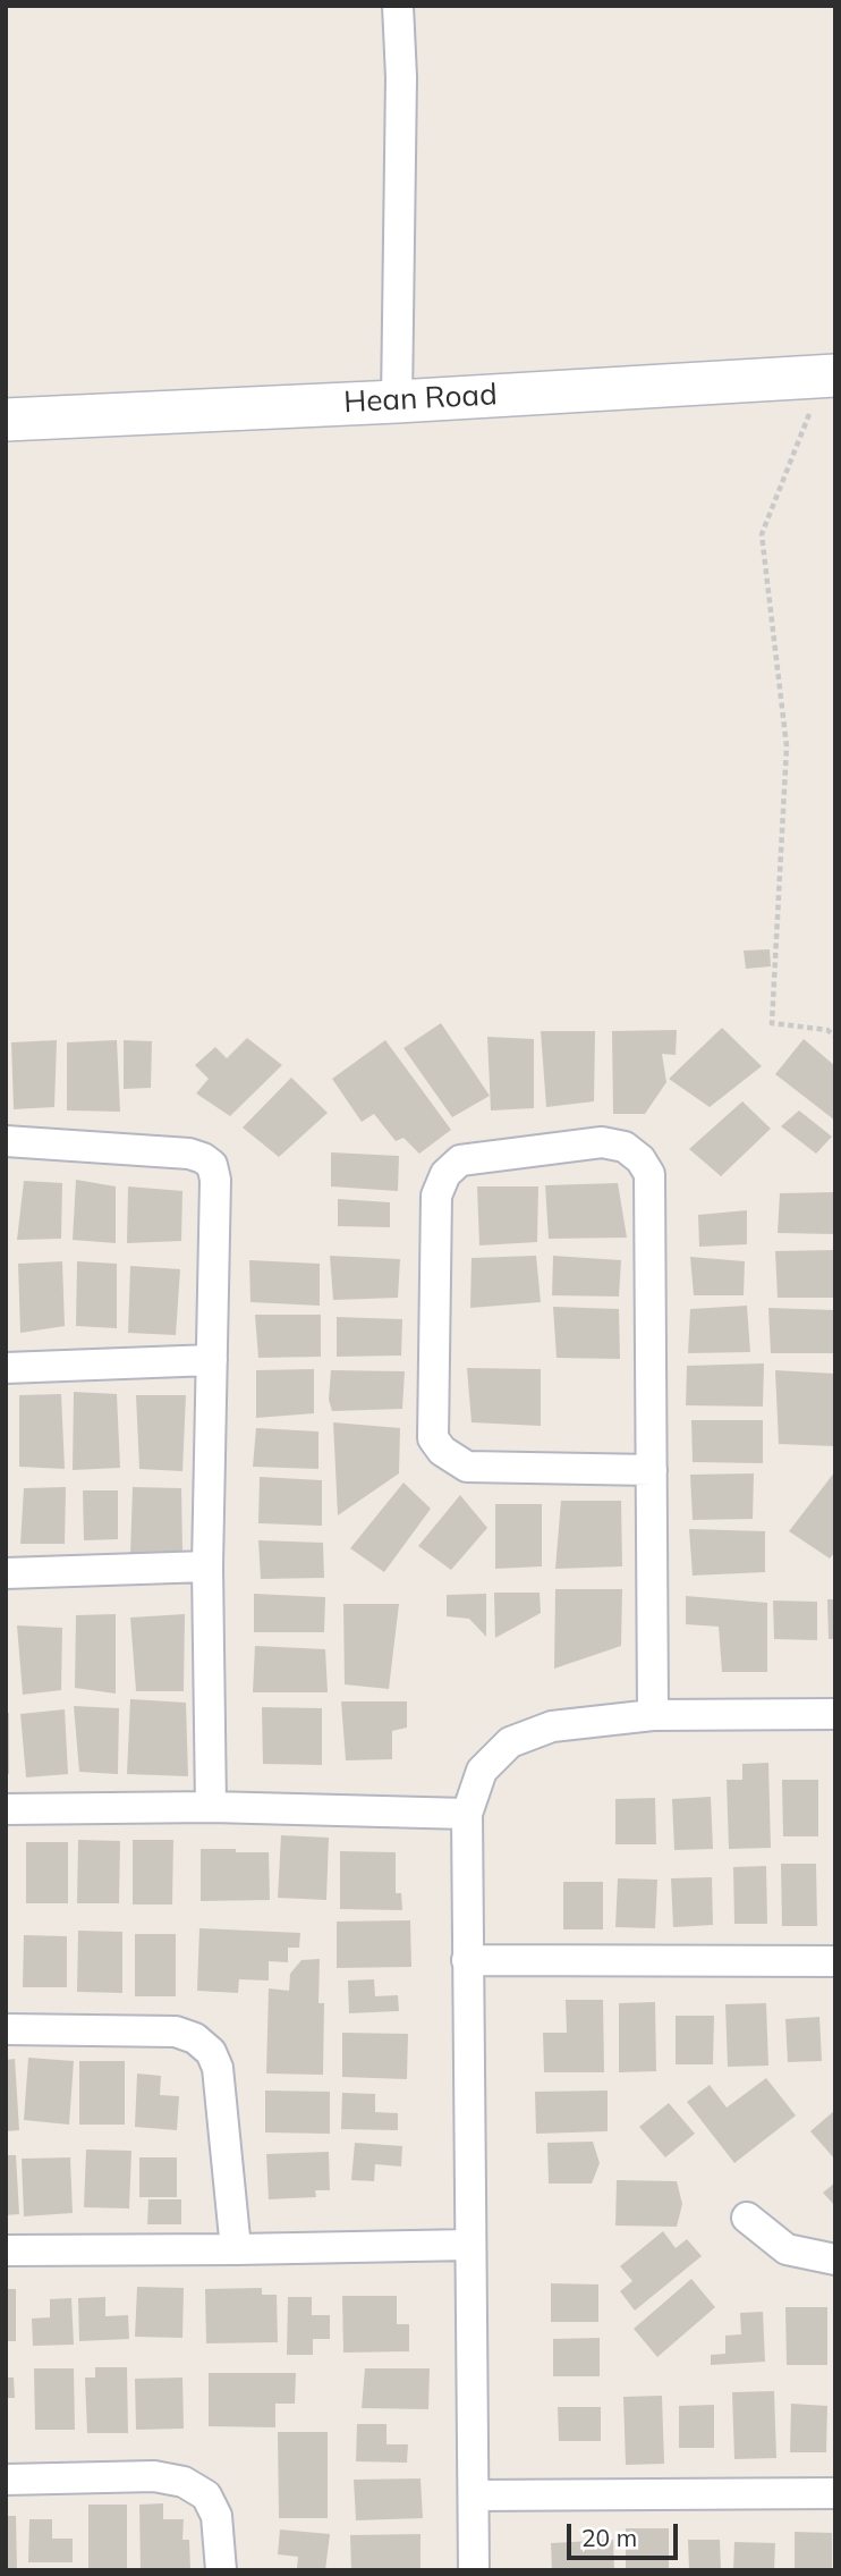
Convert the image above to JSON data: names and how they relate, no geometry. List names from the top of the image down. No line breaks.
{"streets":{"street":["Hean Road"]},"scale_bar":"20 m"}
